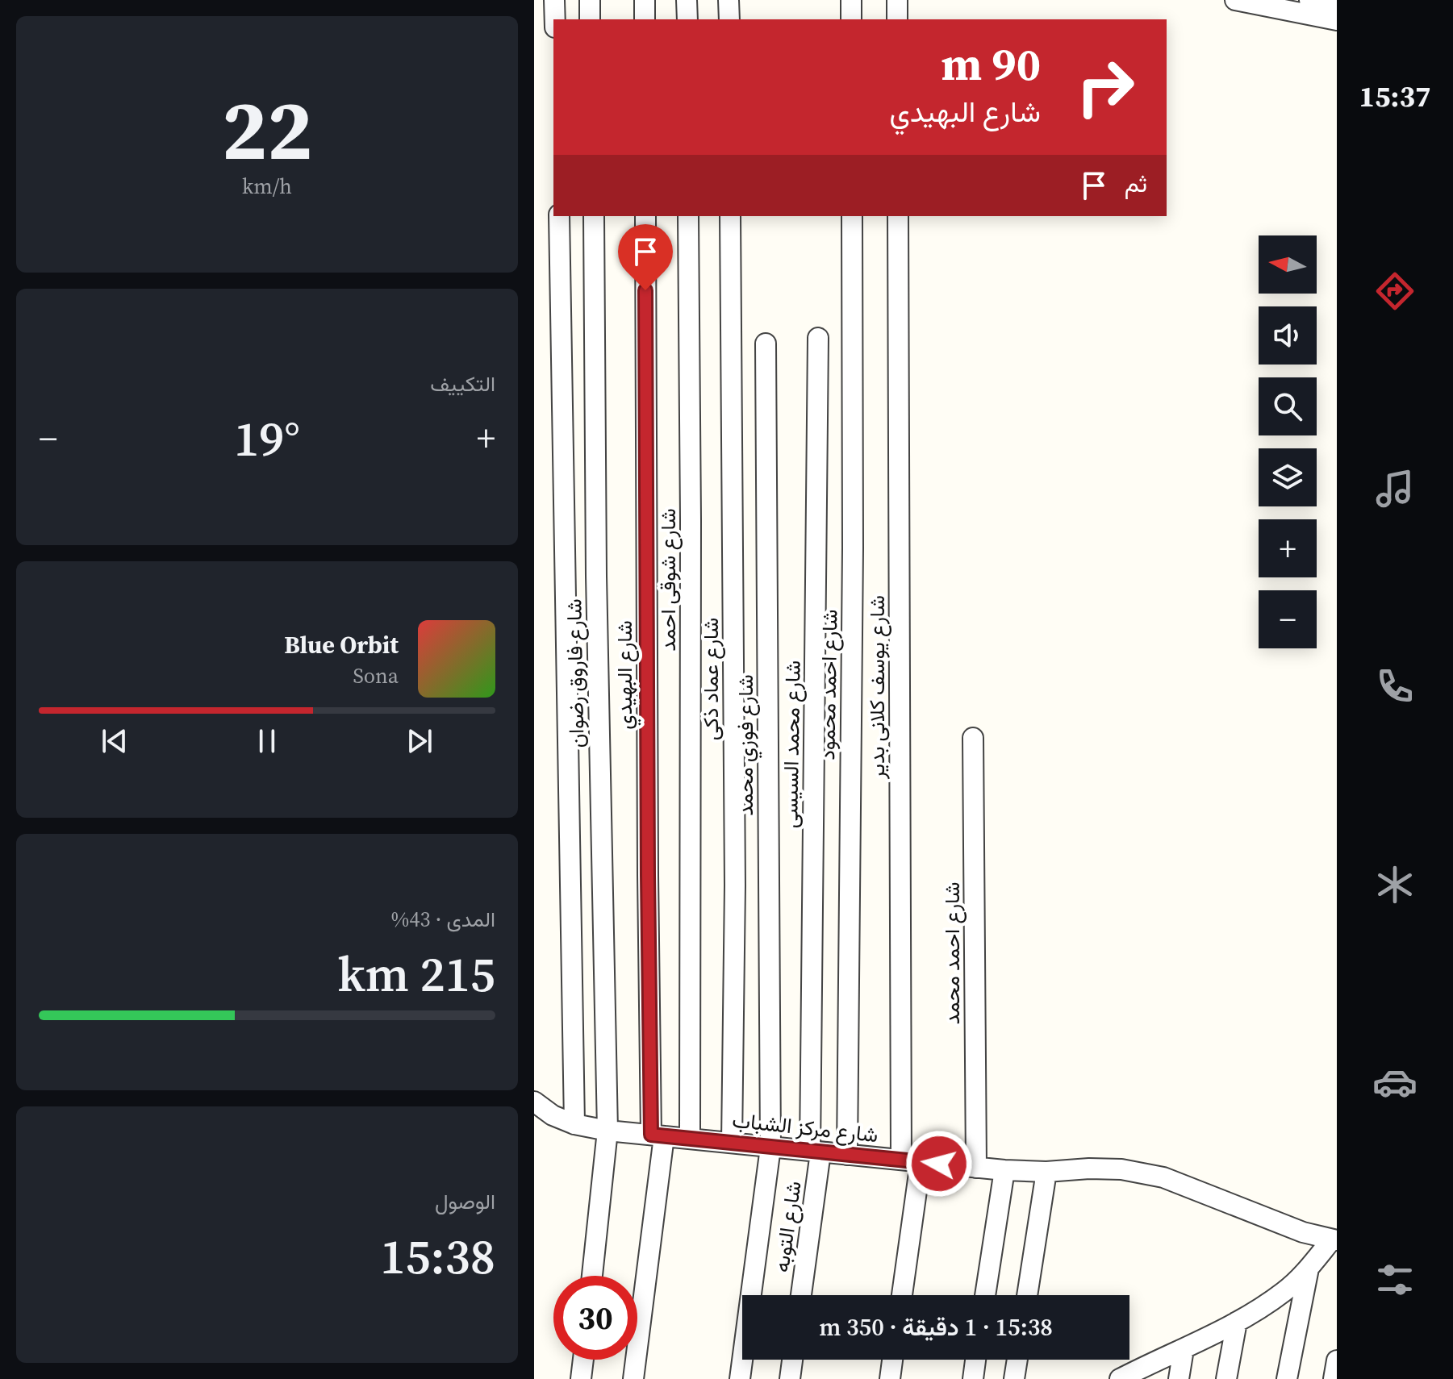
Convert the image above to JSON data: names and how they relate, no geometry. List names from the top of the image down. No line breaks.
{"streets":{"street":["شارع شوقى احمد","شارع فاروق رضوان","شارع البهيدي","شارع عماد ذكى","شارع احمد محمود","شارع يوسف كلانى بدير","شارع محمد السيسى","شارع فوزي محمد","شارع احمد محمد","شارع مركز الشباب","شارع التوبه"]},"crossings":[["شارع شوقى احمد","شارع مركز الشباب"],["شارع فاروق رضوان","شارع مركز الشباب"],["شارع البهيدي","شارع مركز الشباب"],["شارع عماد ذكى","شارع مركز الشباب"],["شارع احمد محمود","شارع مركز الشباب"],["شارع يوسف كلانى بدير","شارع مركز الشباب"],["شارع محمد السيسى","شارع مركز الشباب"],["شارع محمد السيسى","شارع التوبه"],["شارع فوزي محمد","شارع مركز الشباب"],["شارع احمد محمد","شارع مركز الشباب"],["شارع مركز الشباب","شارع التوبه"]],"north":"left","page":{"tabs":"15:37","tile":[["22","km/h"],"التكييف",["المدى · 43%","215 km"],["الوصول","15:38"]],"turn":["90 m","شارع البهيدي"],"then":"ثم","map_buttons":["+","−"],"heat":["−","19°","+"],"song":["Blue Orbit","Sona"],"limit":"30","trip":"15:38 · 1 دقيقة · 350 m"}}
